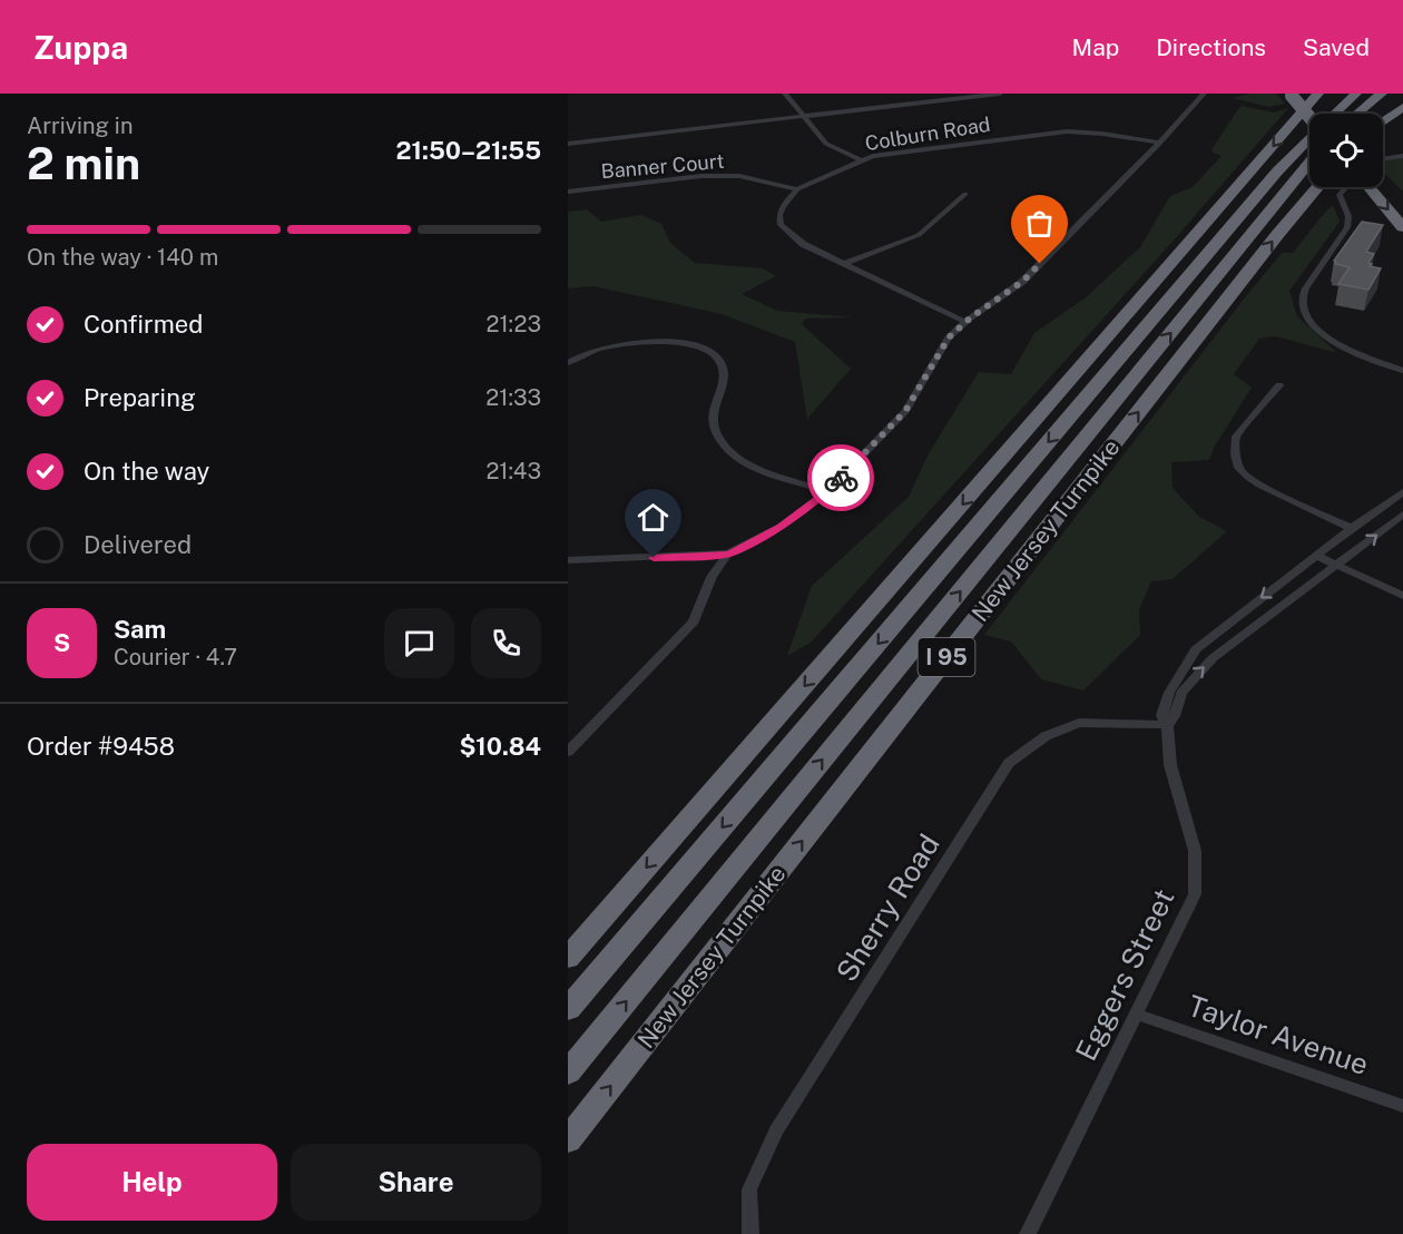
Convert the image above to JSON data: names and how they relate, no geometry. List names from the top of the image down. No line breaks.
{"streets":{"highway":["New Jersey Turnpike","I 95"],"street":["Colburn Road","Banner Court","Sherry Road","Eggers Street","Taylor Avenue"]},"crossings":[["Colburn Road","Banner Court"],["Sherry Road","Eggers Street"],["Eggers Street","Taylor Avenue"]],"page":{"header":"Zuppa","nav":["Map","Directions","Saved"],"heading":["2 min","Arriving in","21:50–21:55"],"panel":["Sam","Courier · 4.7","Order #9458","$10.84"],"bar":"On the way · 140 m","list":[["Confirmed","21:23"],["Preparing","21:33"],["On the way","21:43"],"Delivered"],"round":"S","buttons":["Help","Share"]}}
